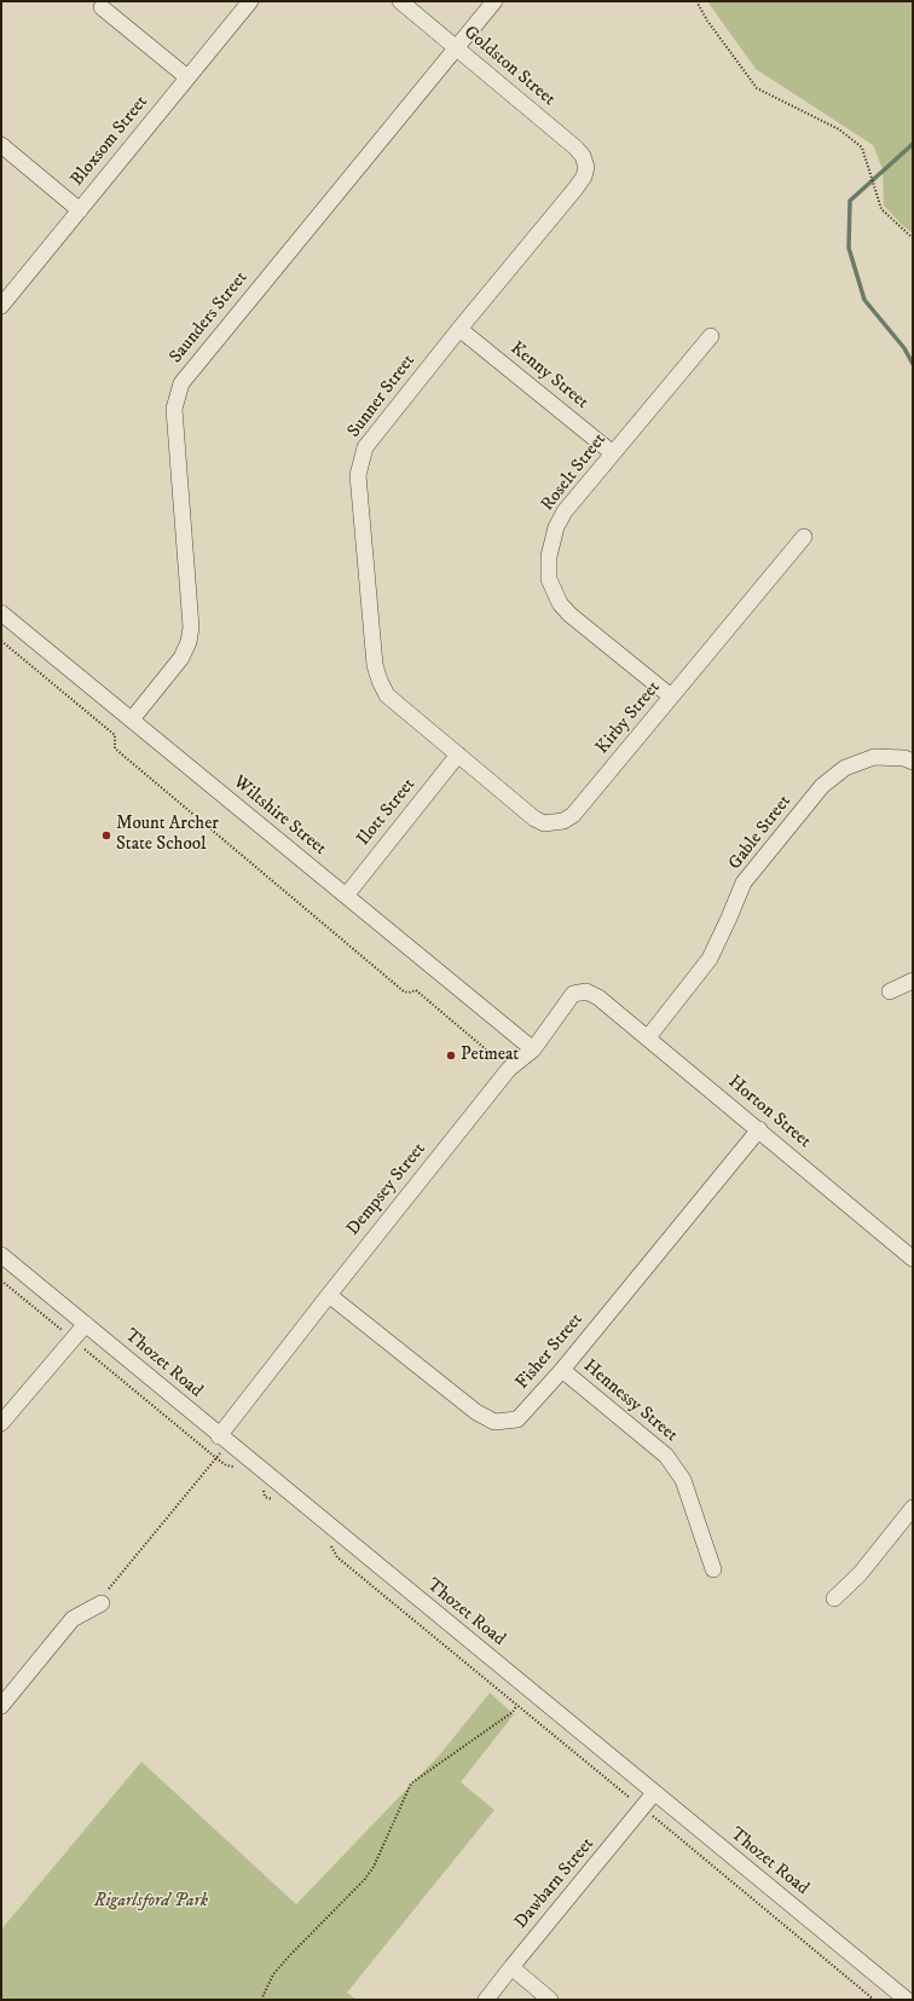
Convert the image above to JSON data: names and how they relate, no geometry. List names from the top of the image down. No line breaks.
{"streets":{"street":["Goldston Street","Bloxsom Street","Saunders Street","Kenny Street","Sunner Street","Roselt Street","Kirby Street","Ilott Street","Wiltshire Street","Gable Street","Horton Street","Dempsey Street","Fisher Street","Thozet Road","Hennessy Street","Dawbarn Street"]},"crossings":[["Goldston Street","Saunders Street"],["Goldston Street","Sunner Street"],["Saunders Street","Wiltshire Street"],["Kenny Street","Sunner Street"],["Kenny Street","Roselt Street"],["Sunner Street","Kirby Street"],["Sunner Street","Ilott Street"],["Roselt Street","Kirby Street"],["Kirby Street","Ilott Street"],["Ilott Street","Wiltshire Street"],["Wiltshire Street","Dempsey Street"],["Gable Street","Horton Street"],["Horton Street","Dempsey Street"],["Horton Street","Fisher Street"],["Dempsey Street","Fisher Street"],["Dempsey Street","Thozet Road"],["Fisher Street","Hennessy Street"],["Thozet Road","Dawbarn Street"]],"parks":["Rigarlsford Park"],"places":["Mount Archer State School","Petmeat"]}
